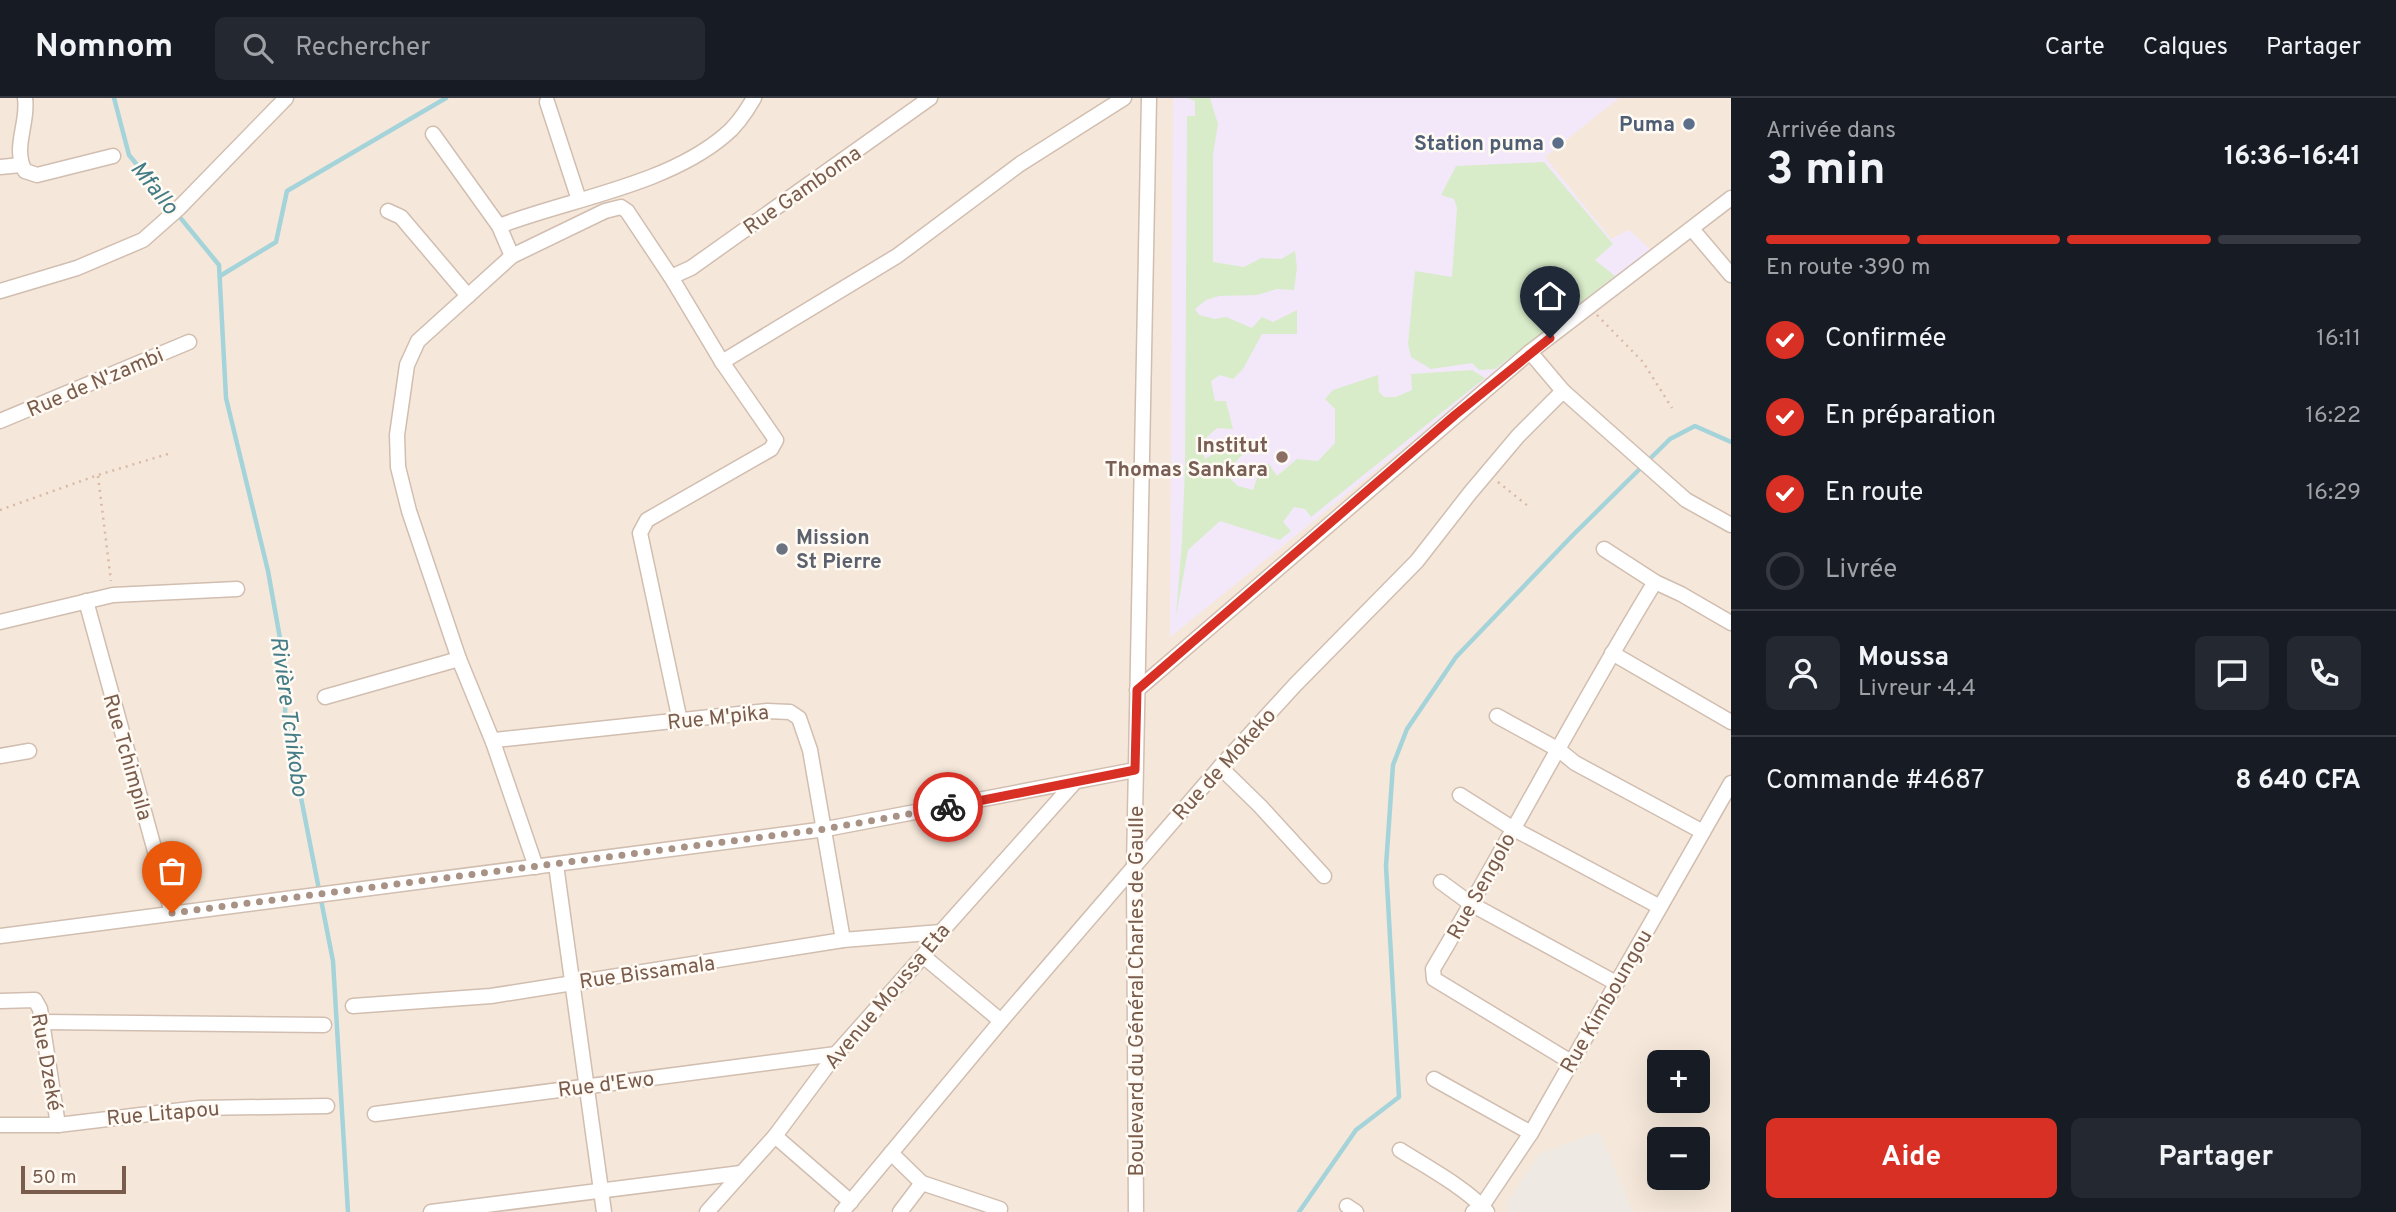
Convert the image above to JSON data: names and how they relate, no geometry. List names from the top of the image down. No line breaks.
{"streets":{"street":["Rue Gamboma","Rue de N'zambi","Rue M'pika","Rue Tchimpila","Rue de Mokeko","Rue Sengolo","Rue Bissamala","Boulevard du Général Charles de Gaulle","Avenue Moussa Eta","Rue Kimboungou","Rue Dzeké","Rue d'Ewo","Rue Litapou"]},"crossings":[["Rue M'pika","Rue Bissamala"],["Rue de Mokeko","Boulevard du Général Charles de Gaulle"],["Rue Sengolo","Rue Kimboungou"],["Rue Bissamala","Avenue Moussa Eta"],["Avenue Moussa Eta","Rue d'Ewo"],["Rue Dzeké","Rue Litapou"]],"water":["Mfallo","Rivière Tchikobo"],"places":["Puma","Station puma","Institut Thomas Sankara","Mission St Pierre"],"scale_bar":"50 m","page":{"header":"Nomnom","search":"Rechercher","nav":["Carte","Calques","Partager"],"heading":["3 min","Arrivée dans","16:36–16:41"],"panel":["Moussa","Livreur · 4.4","Commande #4687","8 640 CFA"],"bar":"En route · 390 m","list":[["Confirmée","16:11"],["En préparation","16:22"],["En route","16:29"],"Livrée"],"map_buttons":["+","−"],"buttons":["Aide","Partager"],"scale":"50 m"}}
